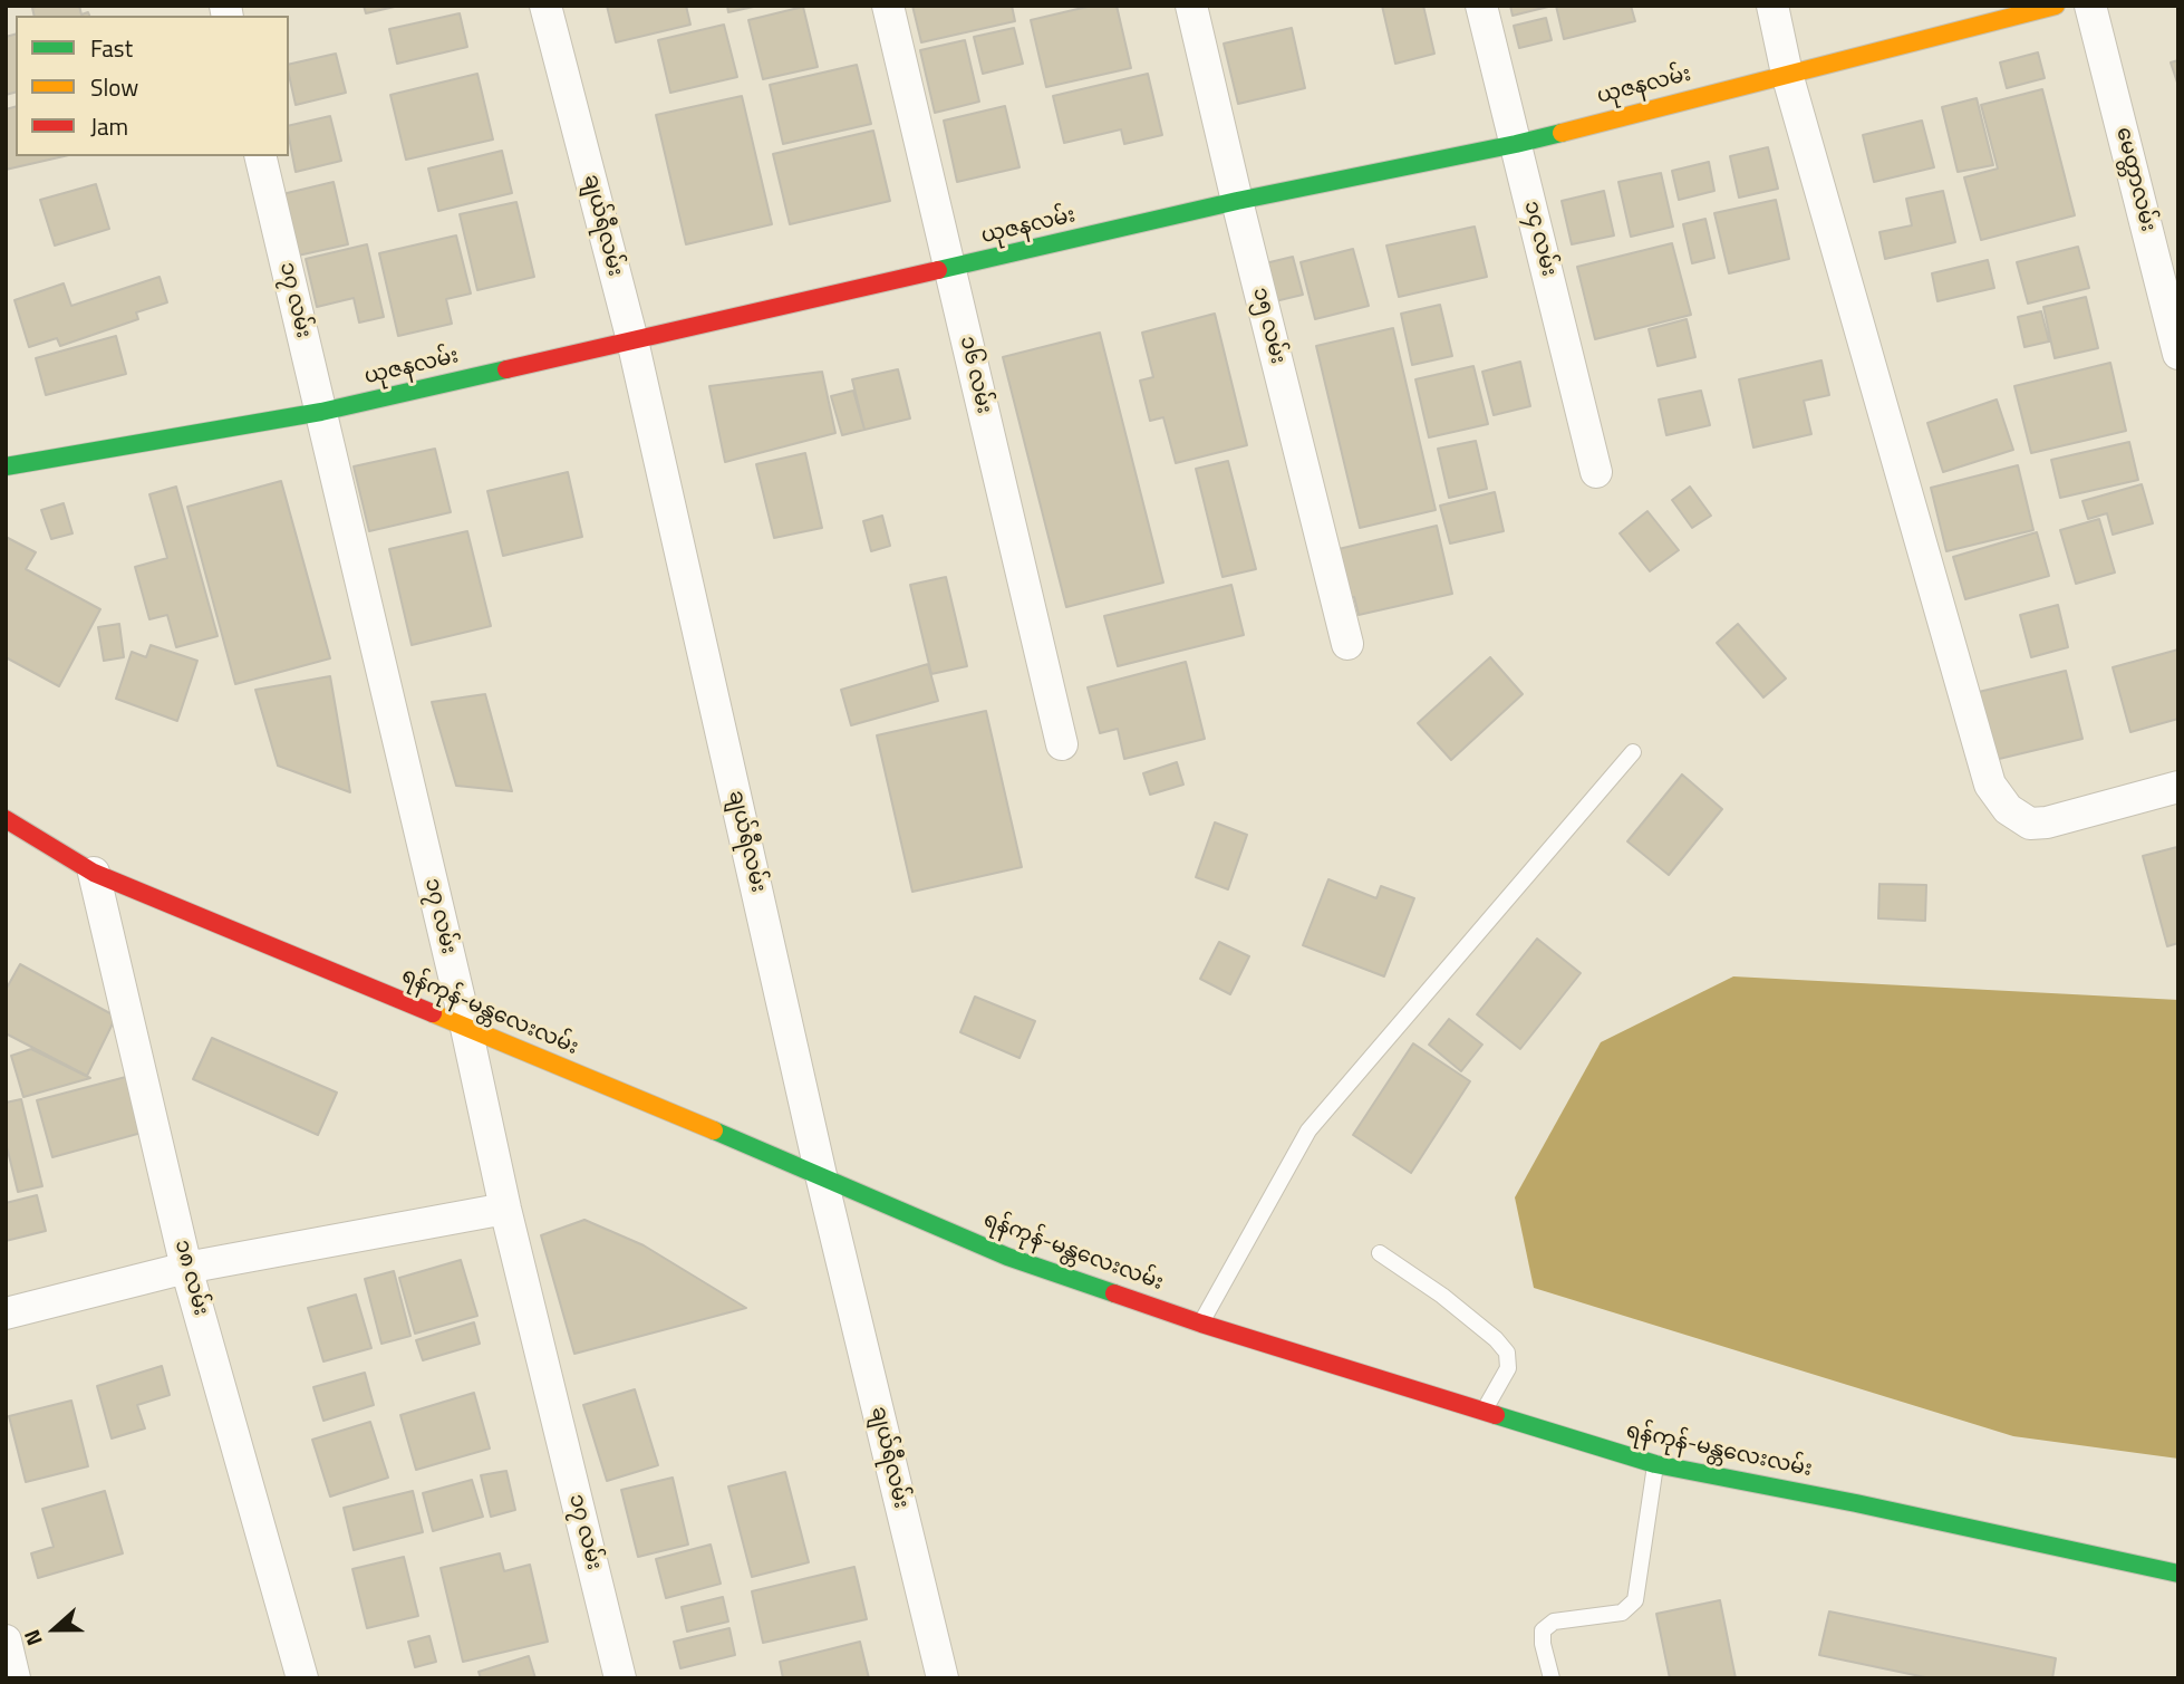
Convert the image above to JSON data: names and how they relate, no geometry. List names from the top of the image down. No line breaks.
{"streets":{"main road":["ယုဇနလမ်း","ရန်ကုန်-မန္တလေးလမ်း"],"street":["မေတ္တာလမ်း","ချယ်ရီလမ်း","၁၄ လမ်း","၁၇ လမ်း","၁၅ လမ်း","၁၆ လမ်း","၁၈ လမ်း"]},"crossings":[["ယုဇနလမ်း","ချယ်ရီလမ်း"],["ယုဇနလမ်း","၁၄ လမ်း"],["ယုဇနလမ်း","၁၇ လမ်း"],["ယုဇနလမ်း","၁၅ လမ်း"],["ယုဇနလမ်း","၁၆ လမ်း"],["ချယ်ရီလမ်း","ရန်ကုန်-မန္တလေးလမ်း"],["၁၇ လမ်း","ရန်ကုန်-မန္တလေးလမ်း"],["ရန်ကုန်-မန္တလေးလမ်း","၁၈ လမ်း"]],"legend":["Fast","Slow","Jam"],"north":"left"}
